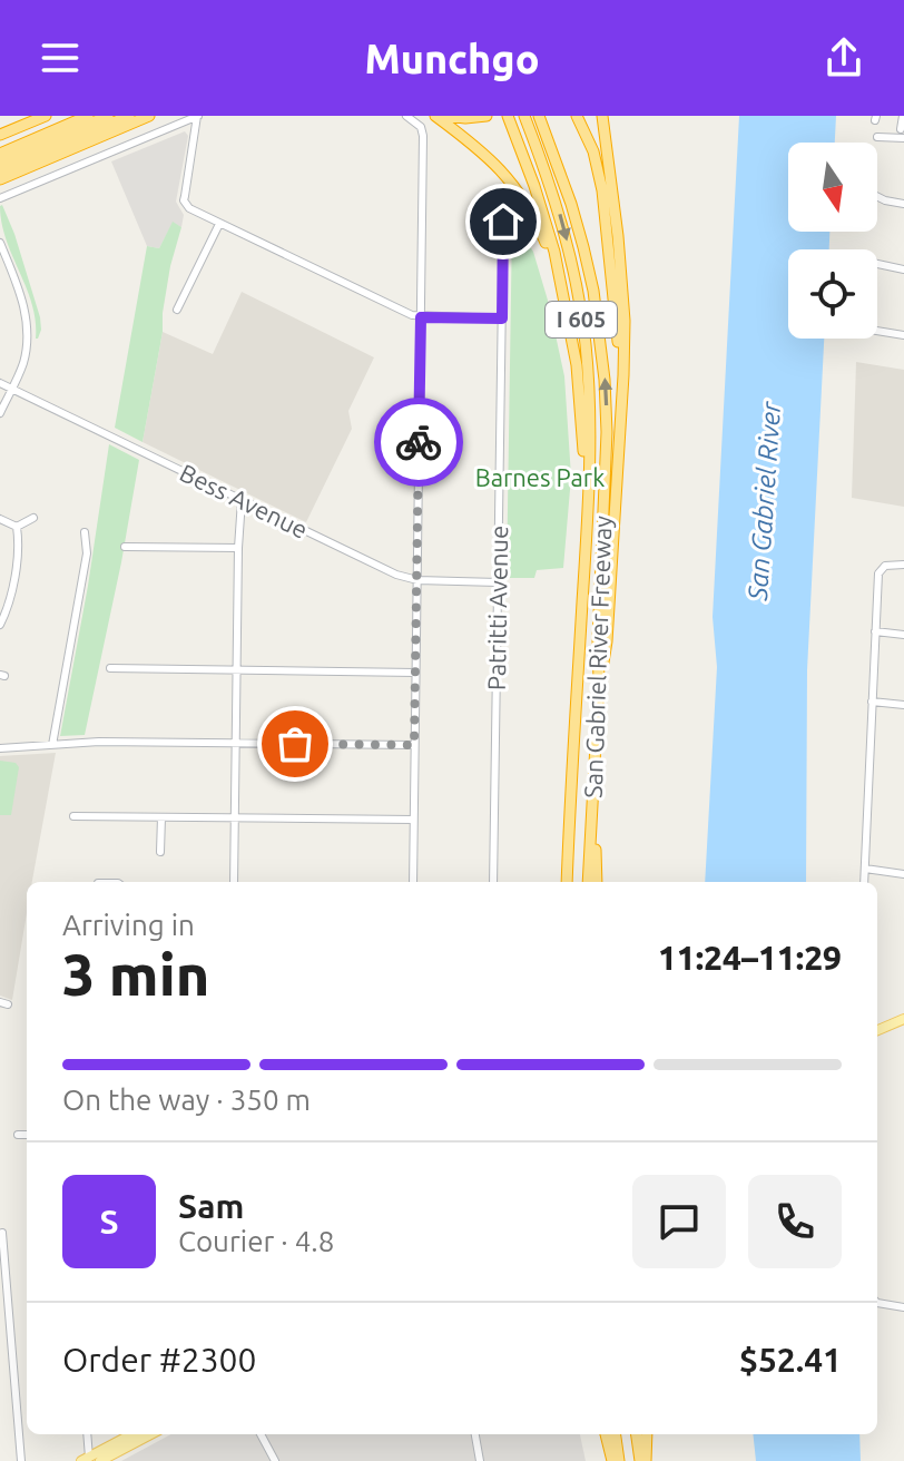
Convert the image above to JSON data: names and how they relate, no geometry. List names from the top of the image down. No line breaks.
{"streets":{"highway":["I 605","San Gabriel River Freeway"],"street":["Bess Avenue","Patritti Avenue"]},"crossings":[["Bess Avenue","Patritti Avenue"]],"water":["San Gabriel River"],"parks":["Barnes Park"],"north":"bottom","page":{"header":"Munchgo","heading":["3 min","Arriving in","11:24–11:29"],"panel":["Sam","Courier · 4.8","Order #2300","$52.41"],"bar":"On the way · 350 m","round":"S"}}
